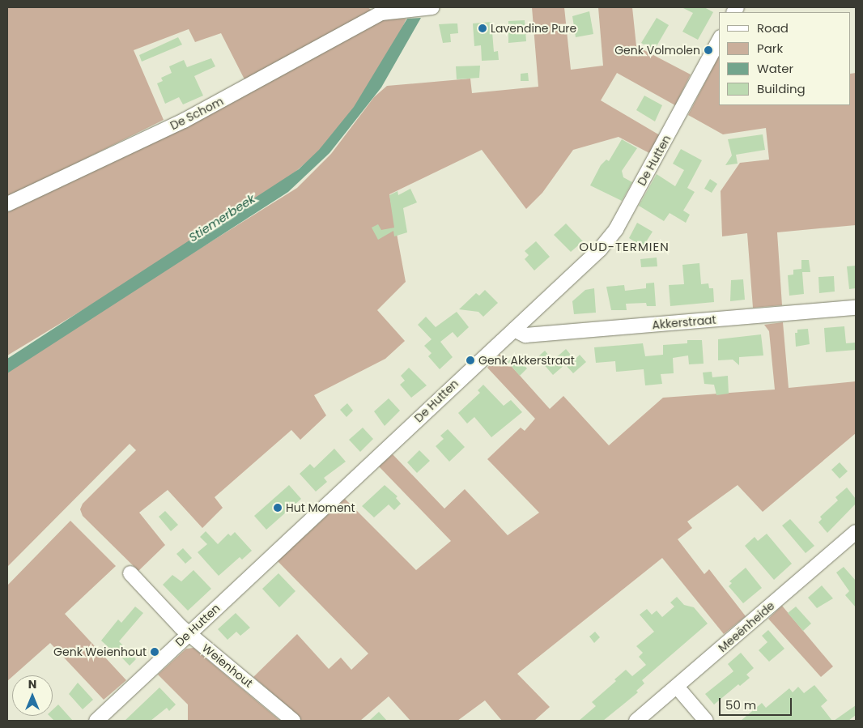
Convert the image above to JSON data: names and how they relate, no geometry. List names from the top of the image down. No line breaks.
{"streets":{"street":["De Schom","De Hutten","Akkerstraat","Meeënheide","Weienhout"]},"crossings":[["De Hutten","Akkerstraat"],["De Hutten","Weienhout"]],"districts":["OUD-TERMIEN"],"water":["Stiemerbeek"],"places":["Lavendine Pure","Genk Volmolen","Genk Akkerstraat","Hut Moment","Genk Weienhout"],"legend":["Road","Park","Water","Building"],"scale_bar":"50 m","north":"top"}
